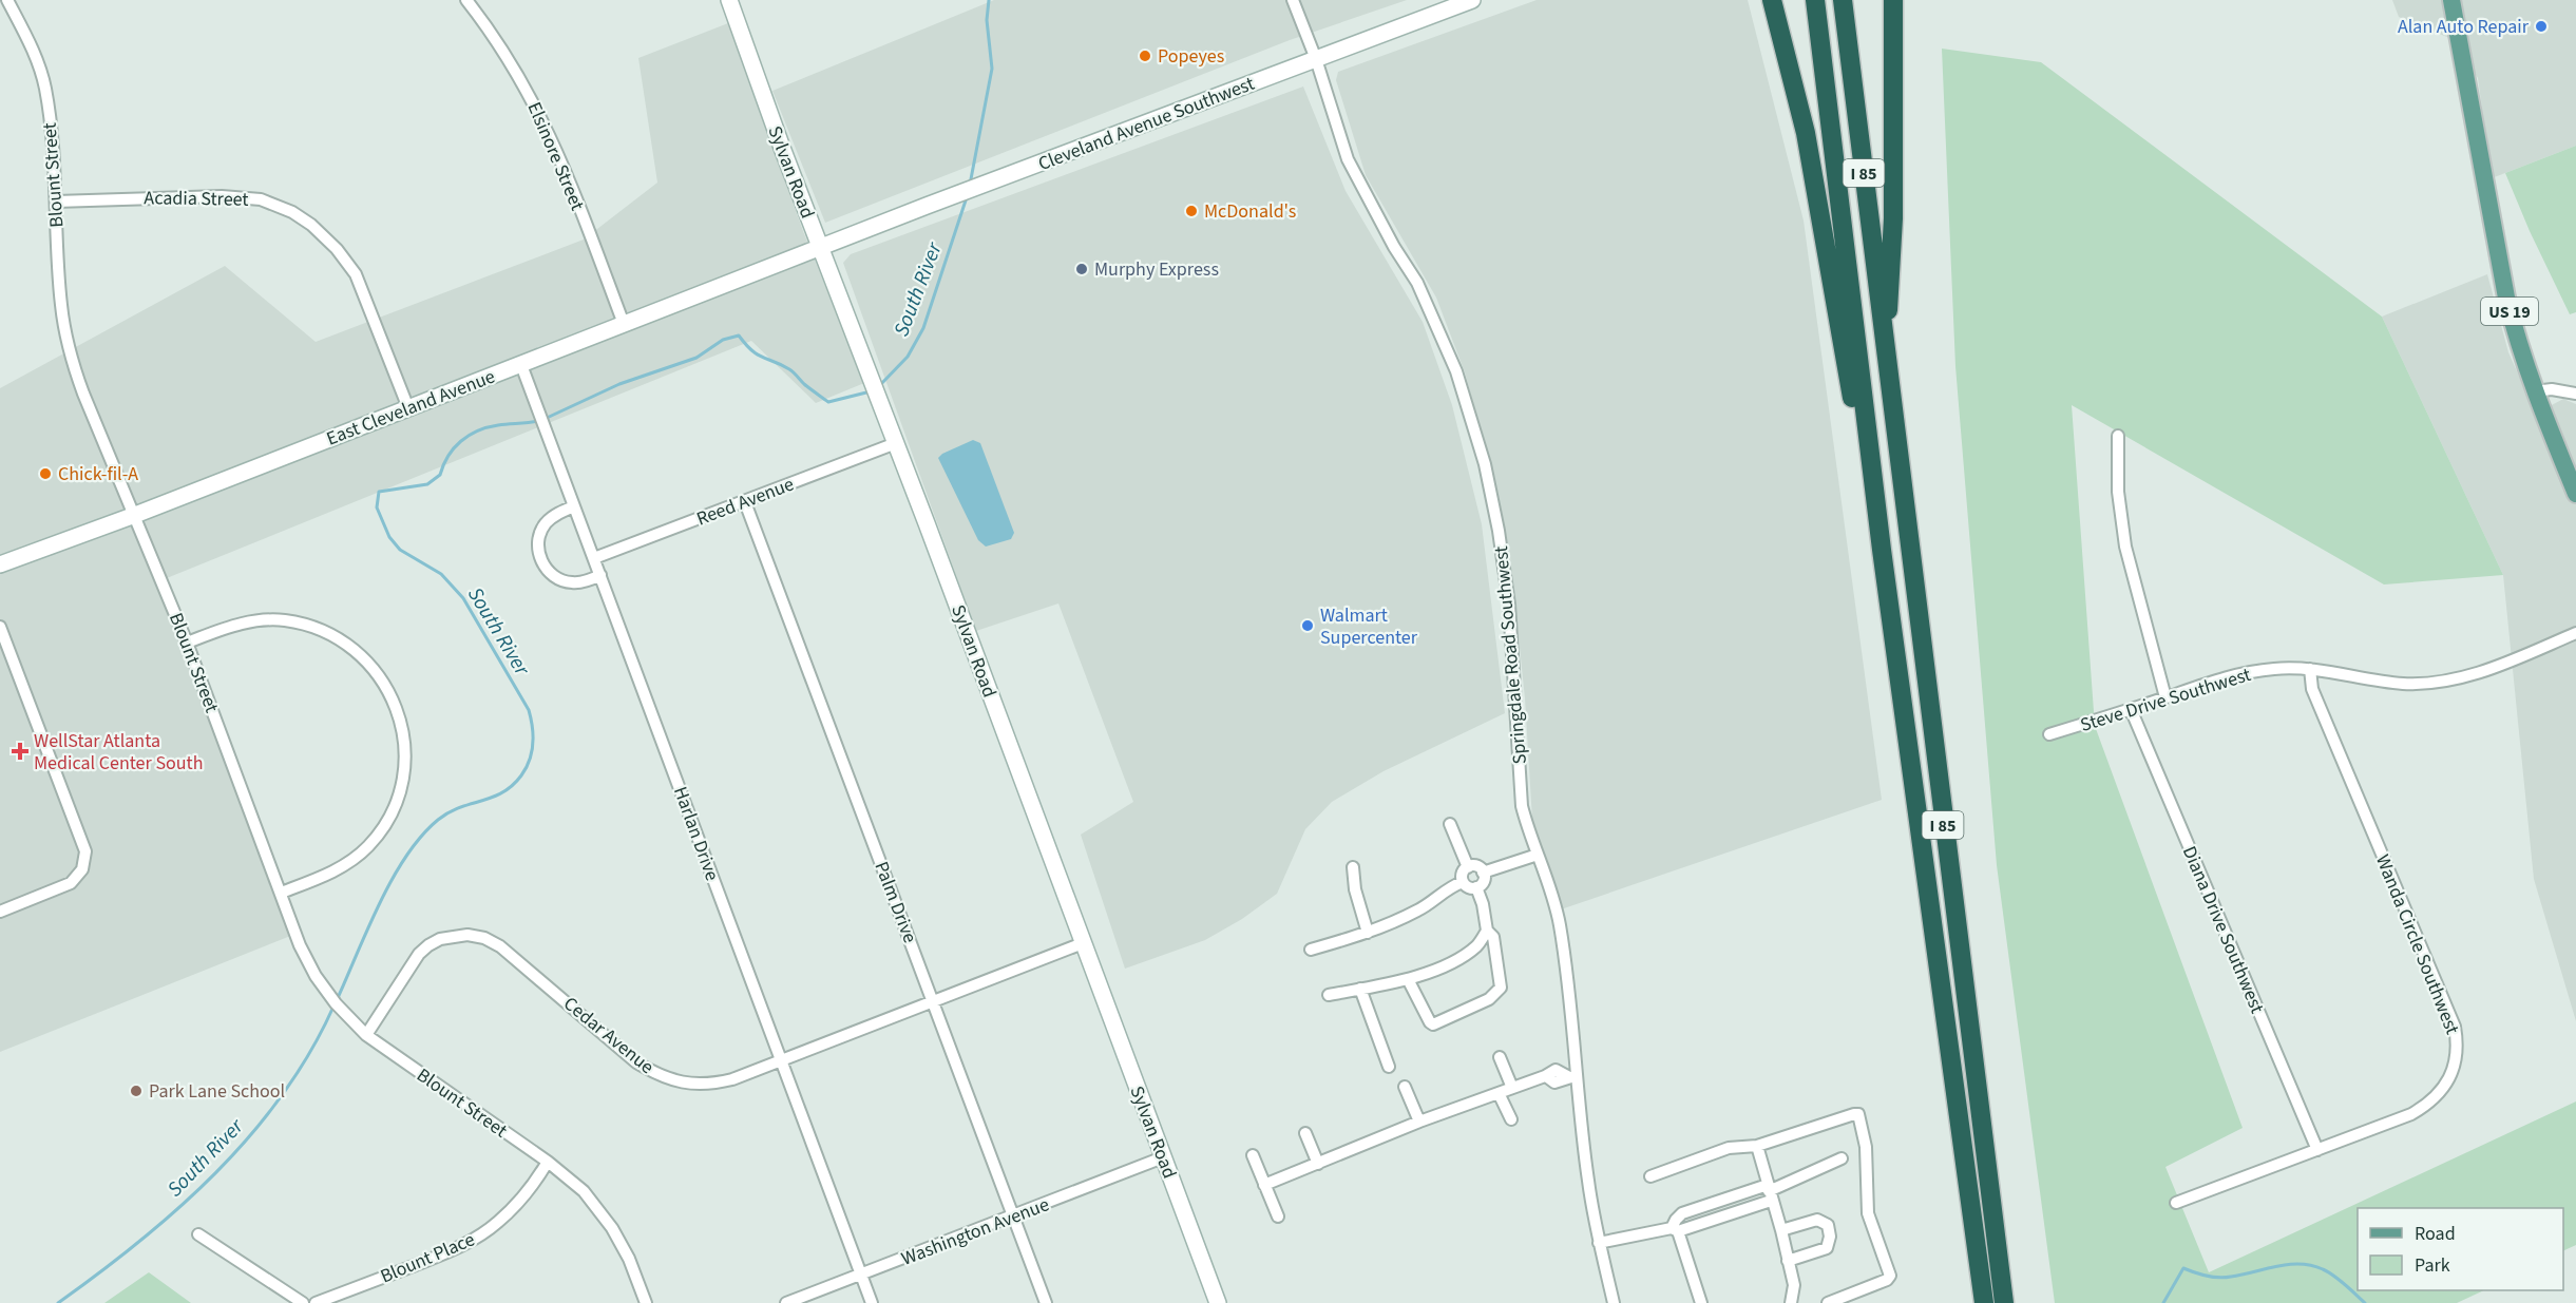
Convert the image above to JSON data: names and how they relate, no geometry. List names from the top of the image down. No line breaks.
{"streets":{"highway":["I 85"],"main road":["Cleveland Avenue Southwest","Sylvan Road","US 19","East Cleveland Avenue"],"street":["Elsinore Street","Blount Street","Acadia Street","Reed Avenue","Springdale Road Southwest","Steve Drive Southwest","Harlan Drive","Palm Drive","Diana Drive Southwest","Wanda Circle Southwest","Cedar Avenue","Washington Avenue","Blount Place"]},"crossings":[["Cleveland Avenue Southwest","Sylvan Road"],["Cleveland Avenue Southwest","East Cleveland Avenue"],["Cleveland Avenue Southwest","Springdale Road Southwest"],["Elsinore Street","East Cleveland Avenue"],["Sylvan Road","East Cleveland Avenue"],["Sylvan Road","Reed Avenue"],["Sylvan Road","Cedar Avenue"],["Sylvan Road","Washington Avenue"],["Blount Street","Acadia Street"],["Blount Street","East Cleveland Avenue"],["Blount Street","Cedar Avenue"],["Blount Street","Blount Place"],["Acadia Street","East Cleveland Avenue"],["East Cleveland Avenue","Harlan Drive"],["Reed Avenue","Harlan Drive"],["Reed Avenue","Palm Drive"],["Steve Drive Southwest","Diana Drive Southwest"],["Steve Drive Southwest","Wanda Circle Southwest"],["Harlan Drive","Cedar Avenue"],["Harlan Drive","Washington Avenue"],["Palm Drive","Cedar Avenue"],["Palm Drive","Washington Avenue"],["Diana Drive Southwest","Wanda Circle Southwest"]],"water":["South River"],"places":{"other":["Alan Auto Repair","Popeyes","McDonald's","Murphy Express","Chick-fil-A","Walmart Supercenter","Park Lane School"],"health":["WellStar Atlanta Medical Center South"]},"legend":["Road","Park"]}
